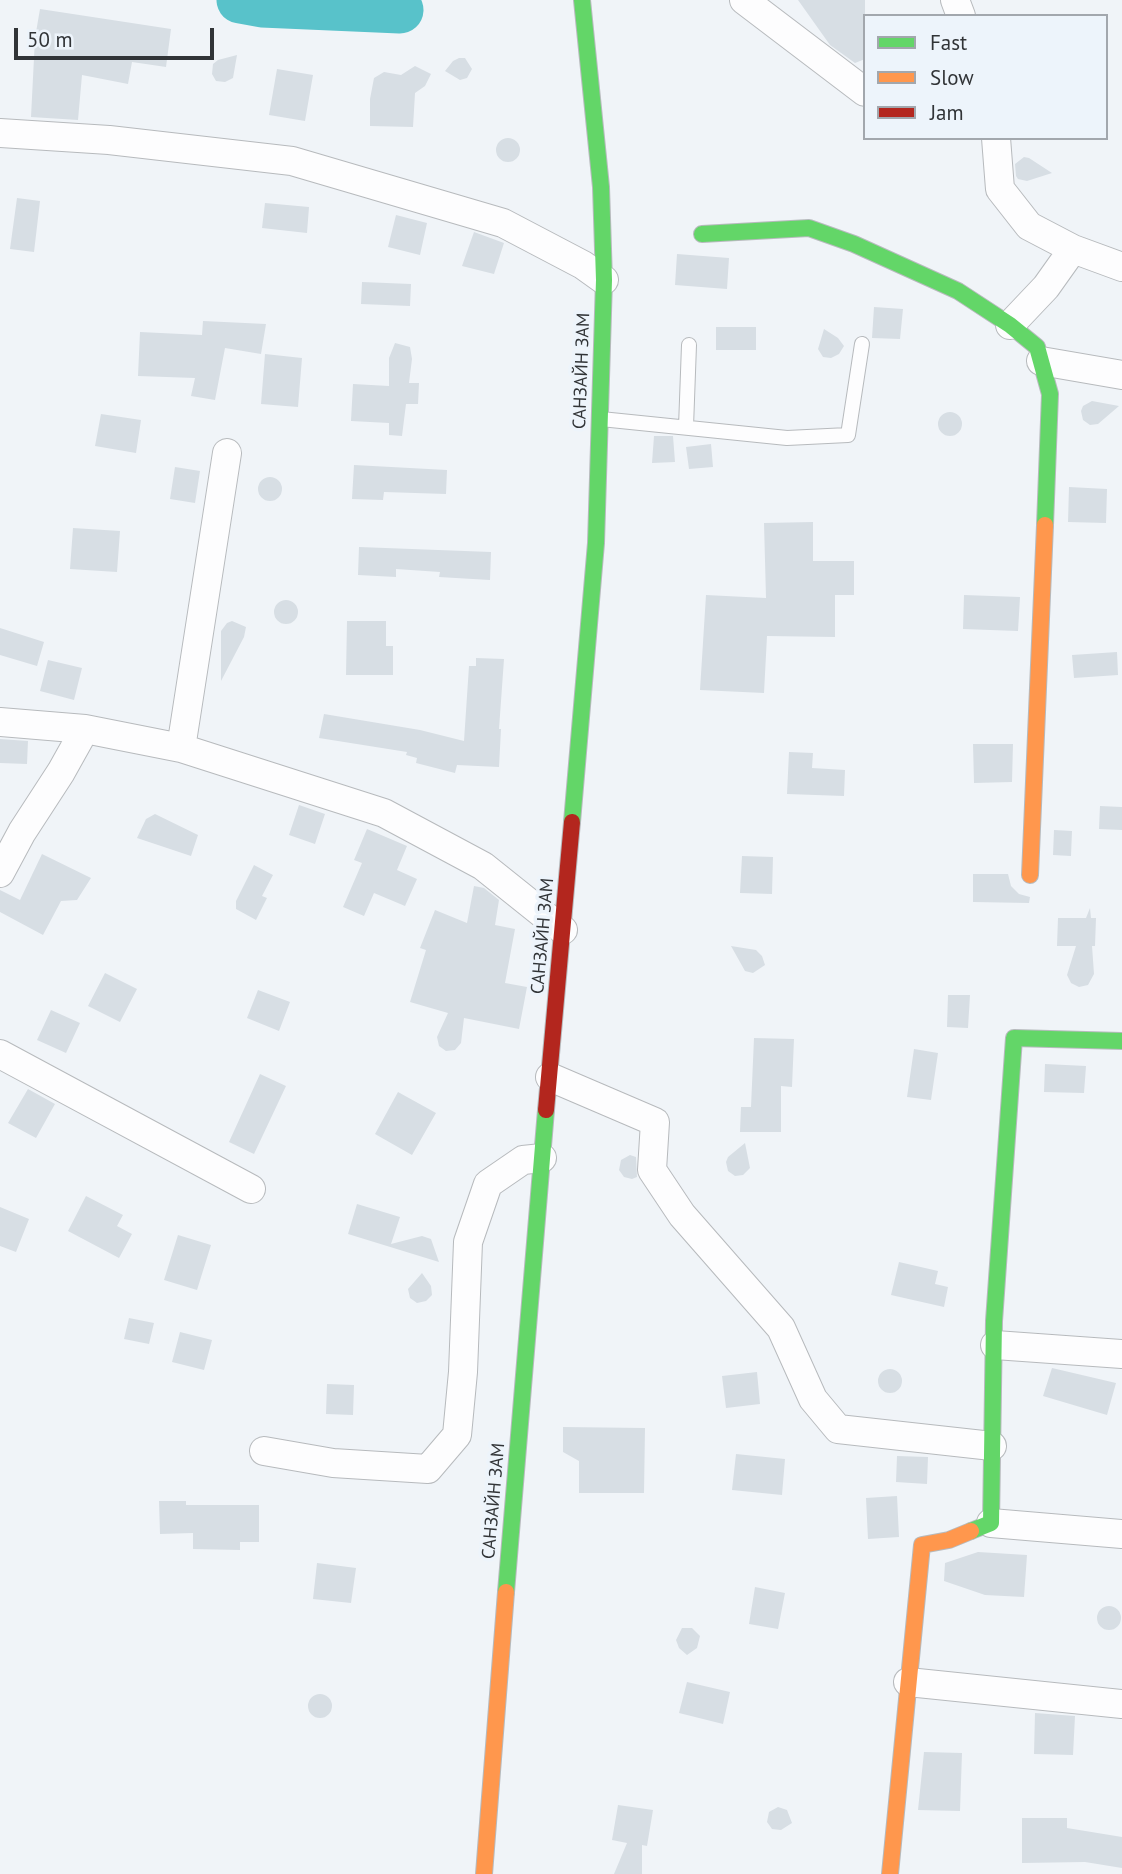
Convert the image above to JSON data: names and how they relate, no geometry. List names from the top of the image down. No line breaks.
{"streets":{"street":["САНЗАЙН ЗАМ"]},"legend":["Fast","Slow","Jam"],"scale_bar":"50 m"}
